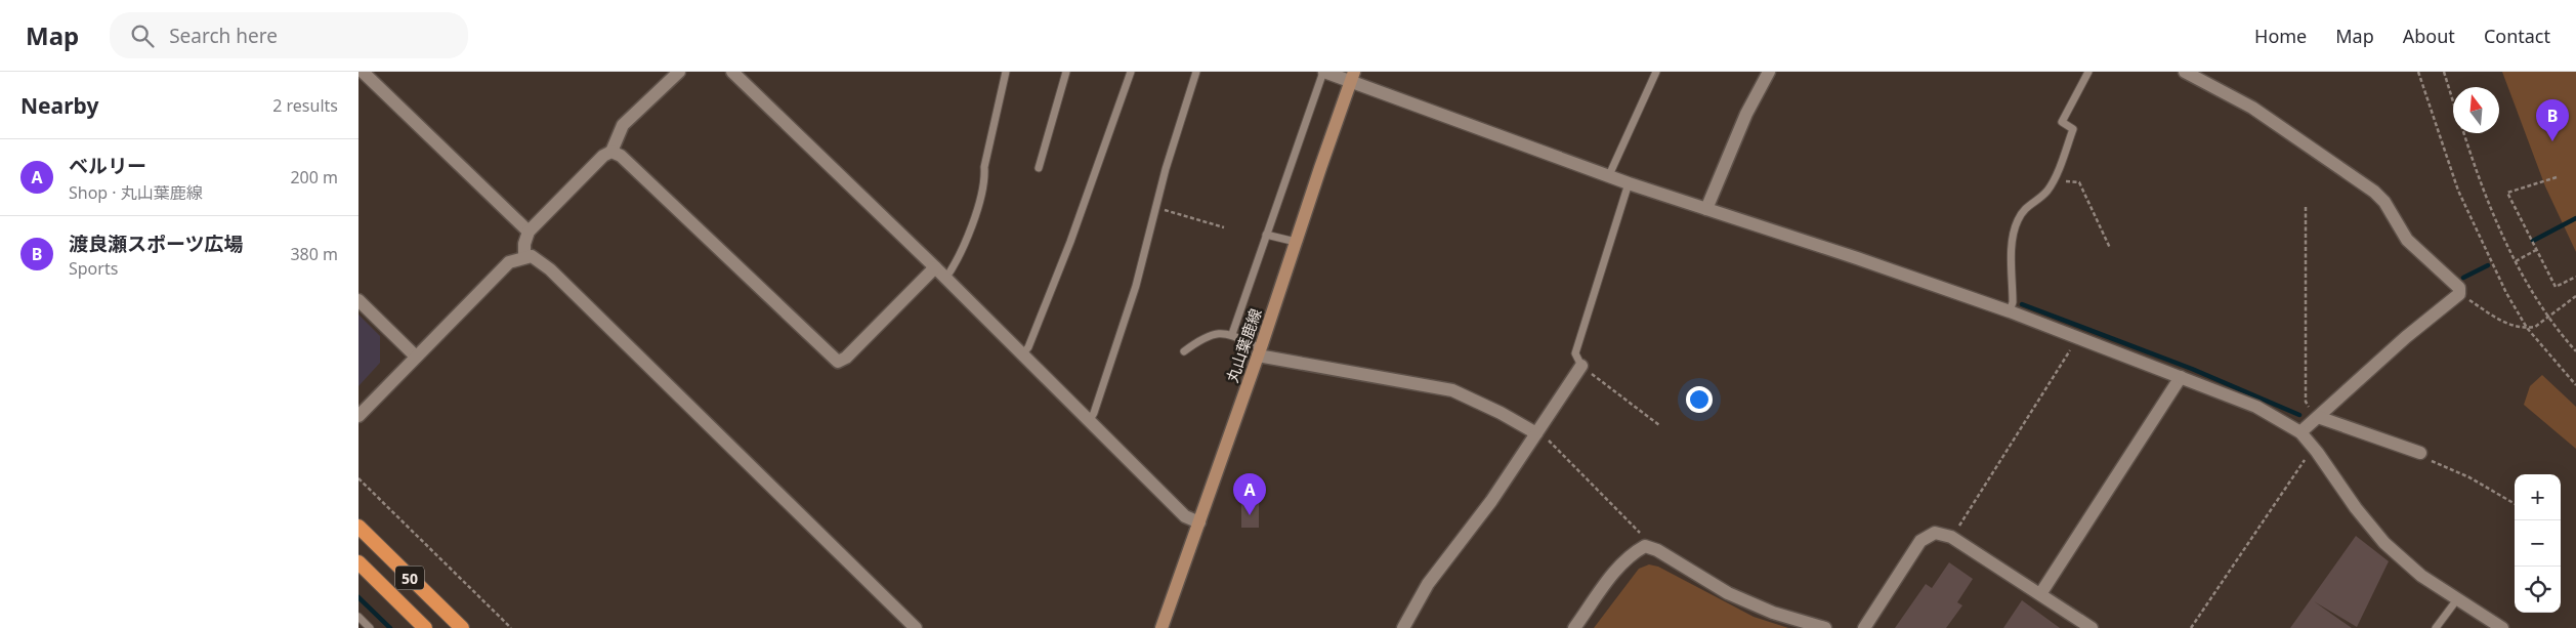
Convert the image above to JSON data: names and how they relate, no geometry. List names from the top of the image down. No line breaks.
{"streets":{"highway":["50"],"main road":["丸山葉鹿線"]},"north":"top","page":{"header":"Map","search":"Search here","nav":["Home","Map","About","Contact"],"heading":["Nearby","2 results"],"pins":["B","A"],"list":[{"mark":"A","name":"ベルリー","note":"Shop · 丸山葉鹿線","value":"200 m"},{"mark":"B","name":"渡良瀬スポーツ広場","note":"Sports","value":"380 m"}],"map_buttons":["+","−"]}}
